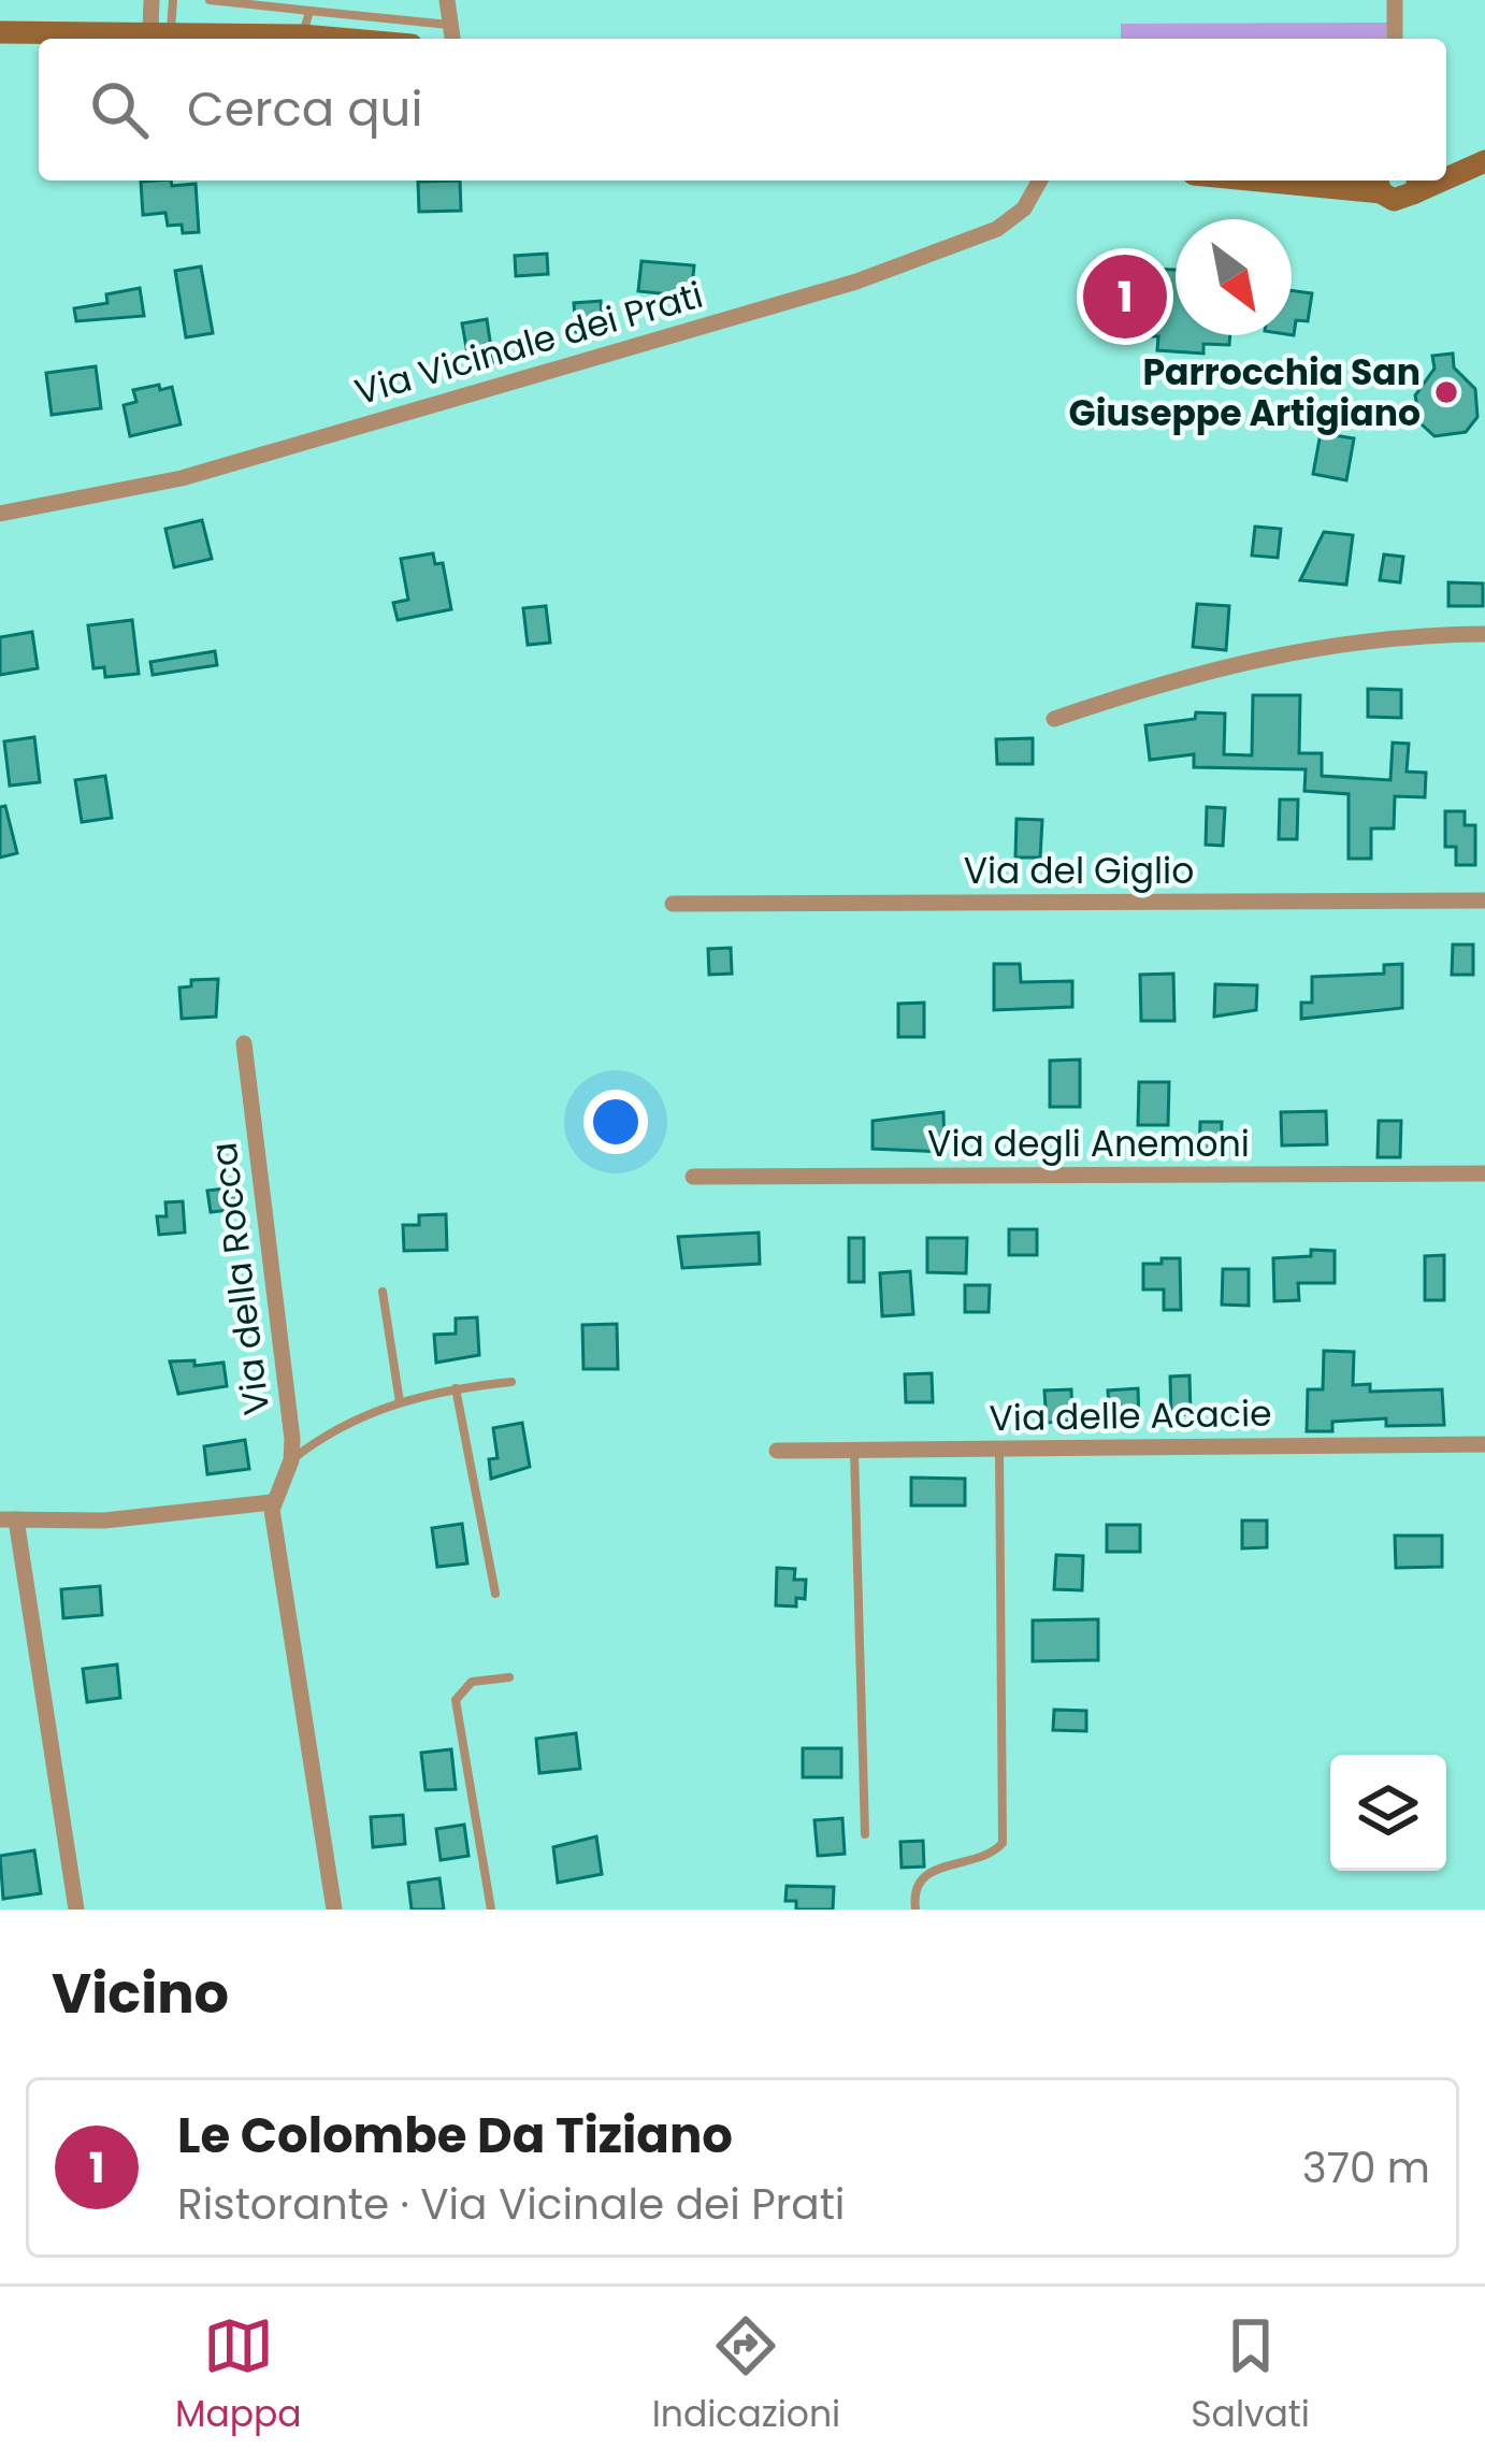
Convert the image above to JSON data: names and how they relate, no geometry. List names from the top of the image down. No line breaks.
{"streets":{"street":["Via Vicinale dei Prati","Via del Giglio","Via degli Anemoni","Via della Rocca","Via delle Acacie"]},"places":["Parrocchia San Giuseppe Artigiano"],"north":"bottom right","page":{"search":"Cerca qui","pins":"1","heading":"Vicino","list":[{"mark":"1","name":"Le Colombe Da Tiziano","note":"Ristorante · Via Vicinale dei Prati","value":"370 m"}],"nav":["Mappa","Indicazioni","Salvati"]}}
